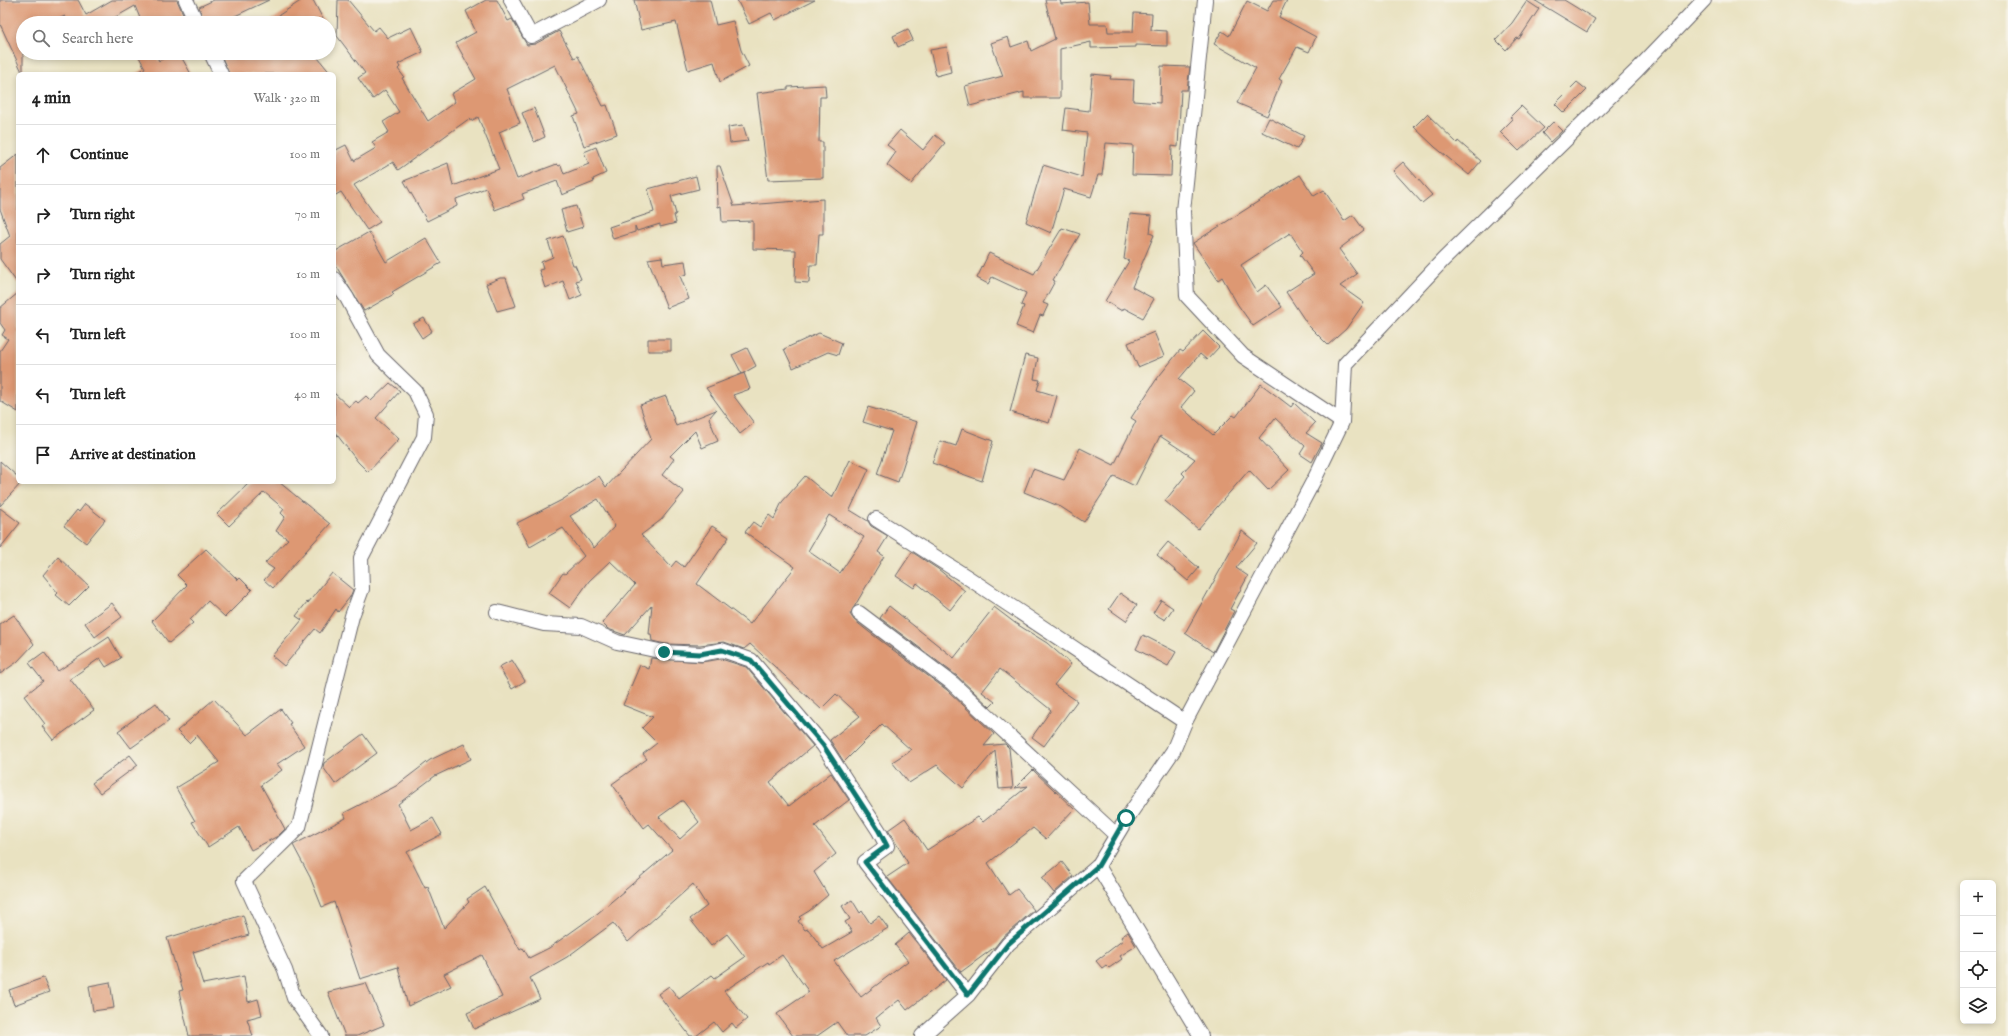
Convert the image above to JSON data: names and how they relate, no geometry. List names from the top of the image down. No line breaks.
{"page":{"search":"Search here","heading":["4 min","Walk · 320 m"],"list":[["Continue","100 m"],["Turn right","70 m"],["Turn right","10 m"],["Turn left","100 m"],["Turn left","40 m"],"Arrive at destination"],"map_buttons":["+","−"]}}
